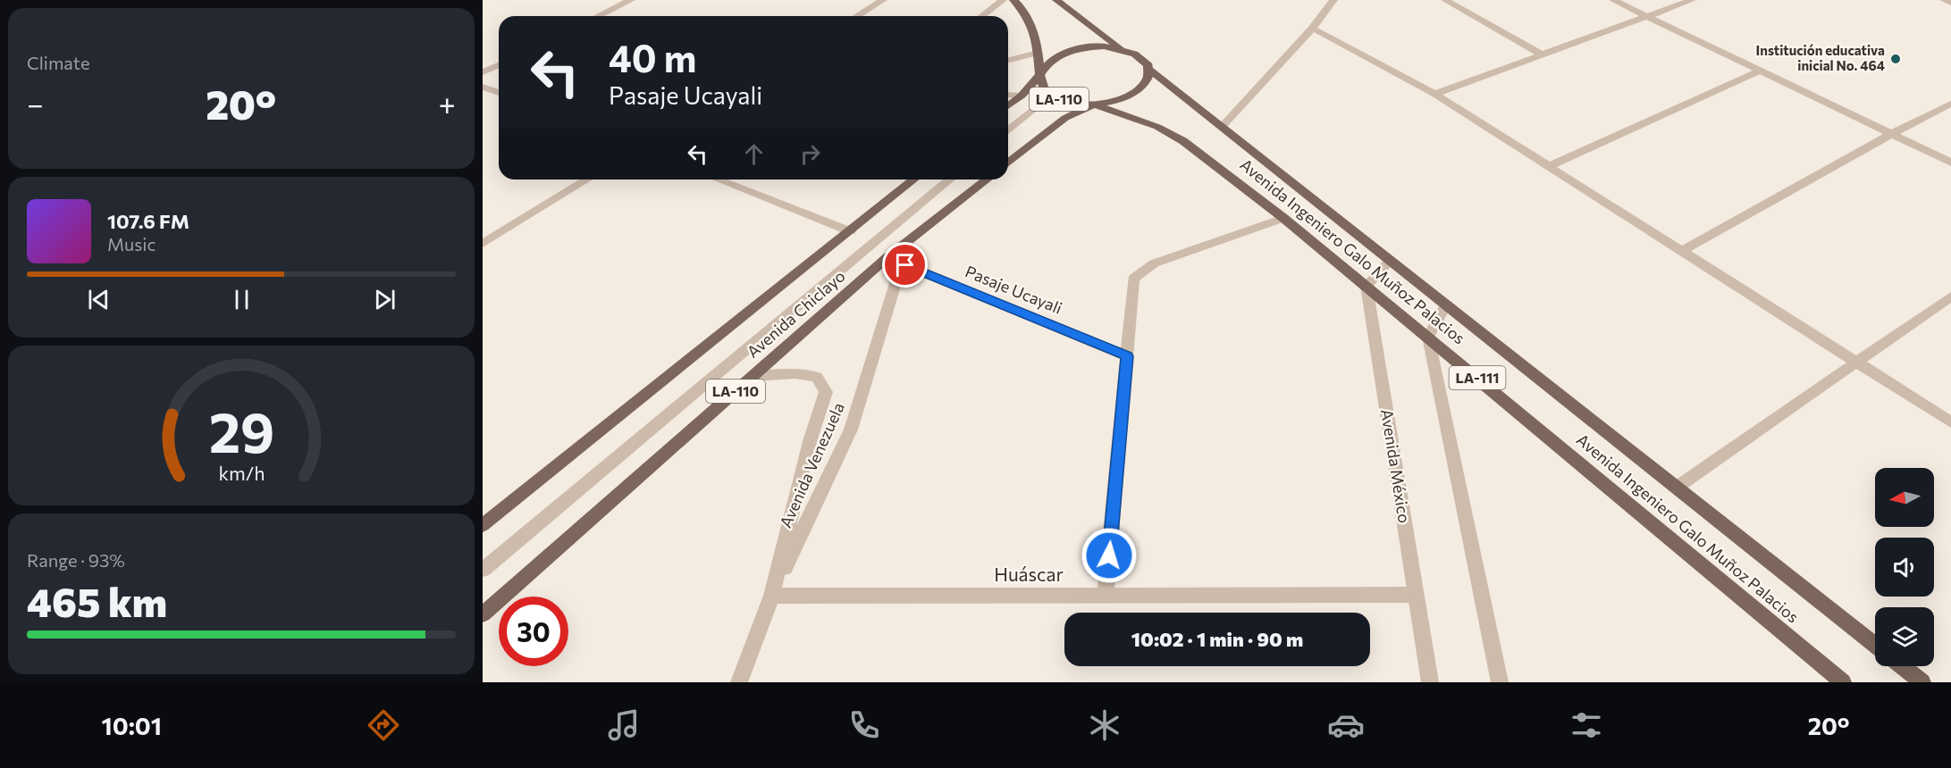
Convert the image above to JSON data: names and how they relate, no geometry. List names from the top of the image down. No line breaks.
{"streets":{"main road":["LA-110","Avenida Ingeniero Galo Muñoz Palacios","Avenida Chiclayo","LA-111"],"street":["Pasaje Ucayali","Avenida Venezuela","Avenida México","Huáscar"]},"crossings":[["LA-110","Avenida Ingeniero Galo Muñoz Palacios"],["Avenida Ingeniero Galo Muñoz Palacios","Avenida México"],["Pasaje Ucayali","Avenida Chiclayo"],["Pasaje Ucayali","Avenida Venezuela"],["Avenida Chiclayo","Avenida Venezuela"],["Avenida Venezuela","Huáscar"],["Avenida México","Huáscar"]],"places":["Institución educativa inicial No. 464"],"north":"left","page":{"tile":["Climate",["Range · 93%","465 km"]],"turn":["40 m","Pasaje Ucayali"],"heat":["−","20°","+"],"song":["107.6 FM","Music"],"limit":"30","trip":"10:02 · 1 min · 90 m","tabs":["10:01","20°"],"gauge":["29","km/h"]}}
